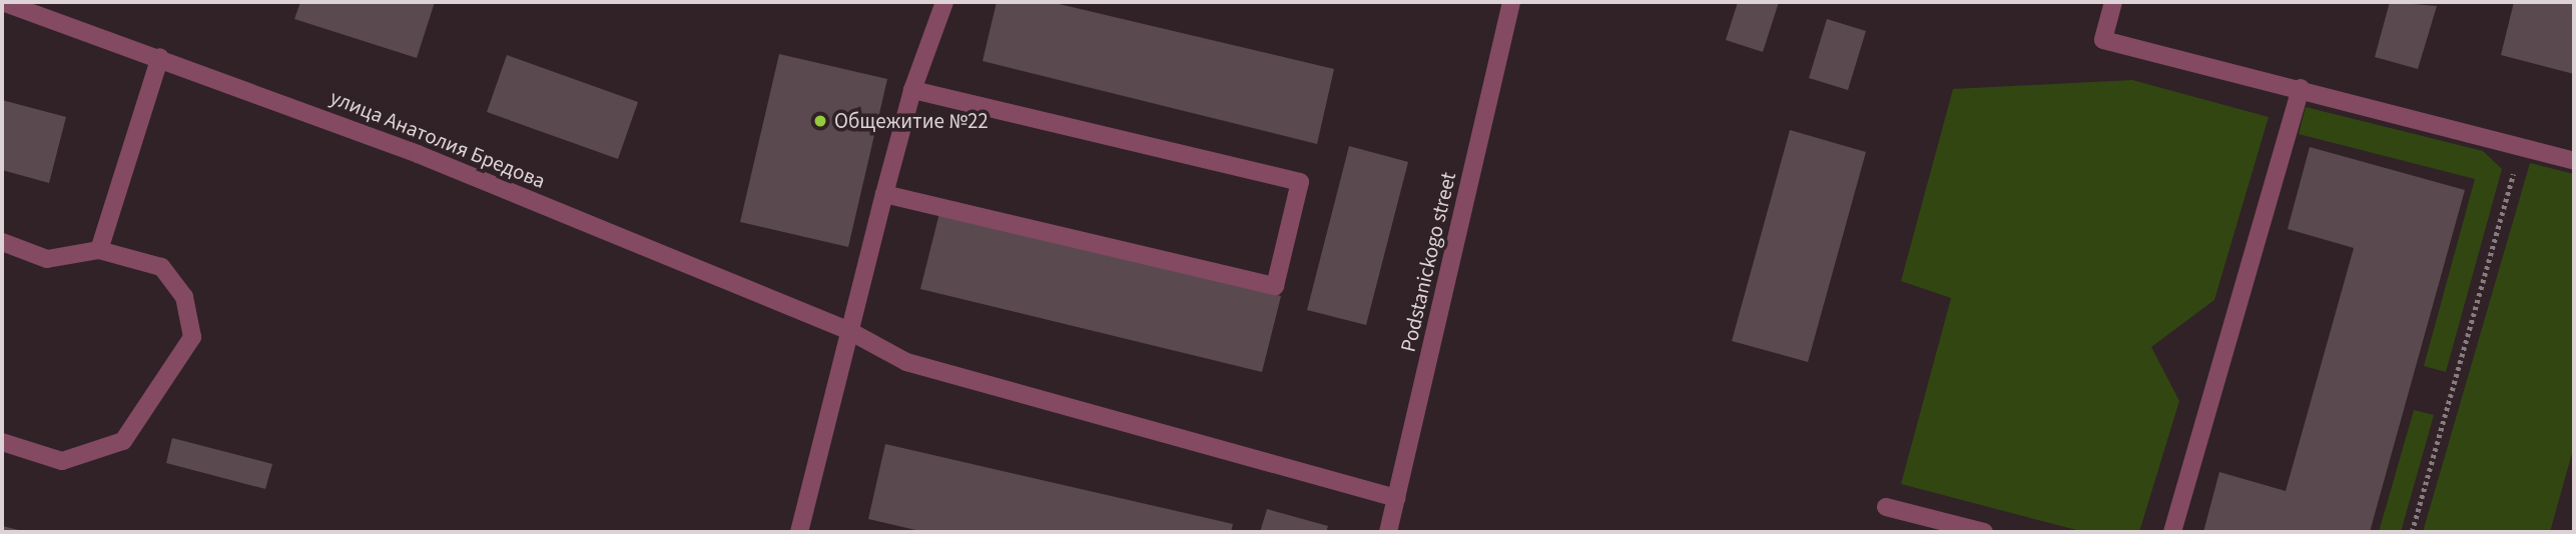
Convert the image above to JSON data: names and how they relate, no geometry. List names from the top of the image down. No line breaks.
{"streets":{"street":["улица Анатолия Бредова","Podstanickogo street"]},"crossings":[["улица Анатолия Бредова","Podstanickogo street"]],"places":["Общежитие №22"]}
